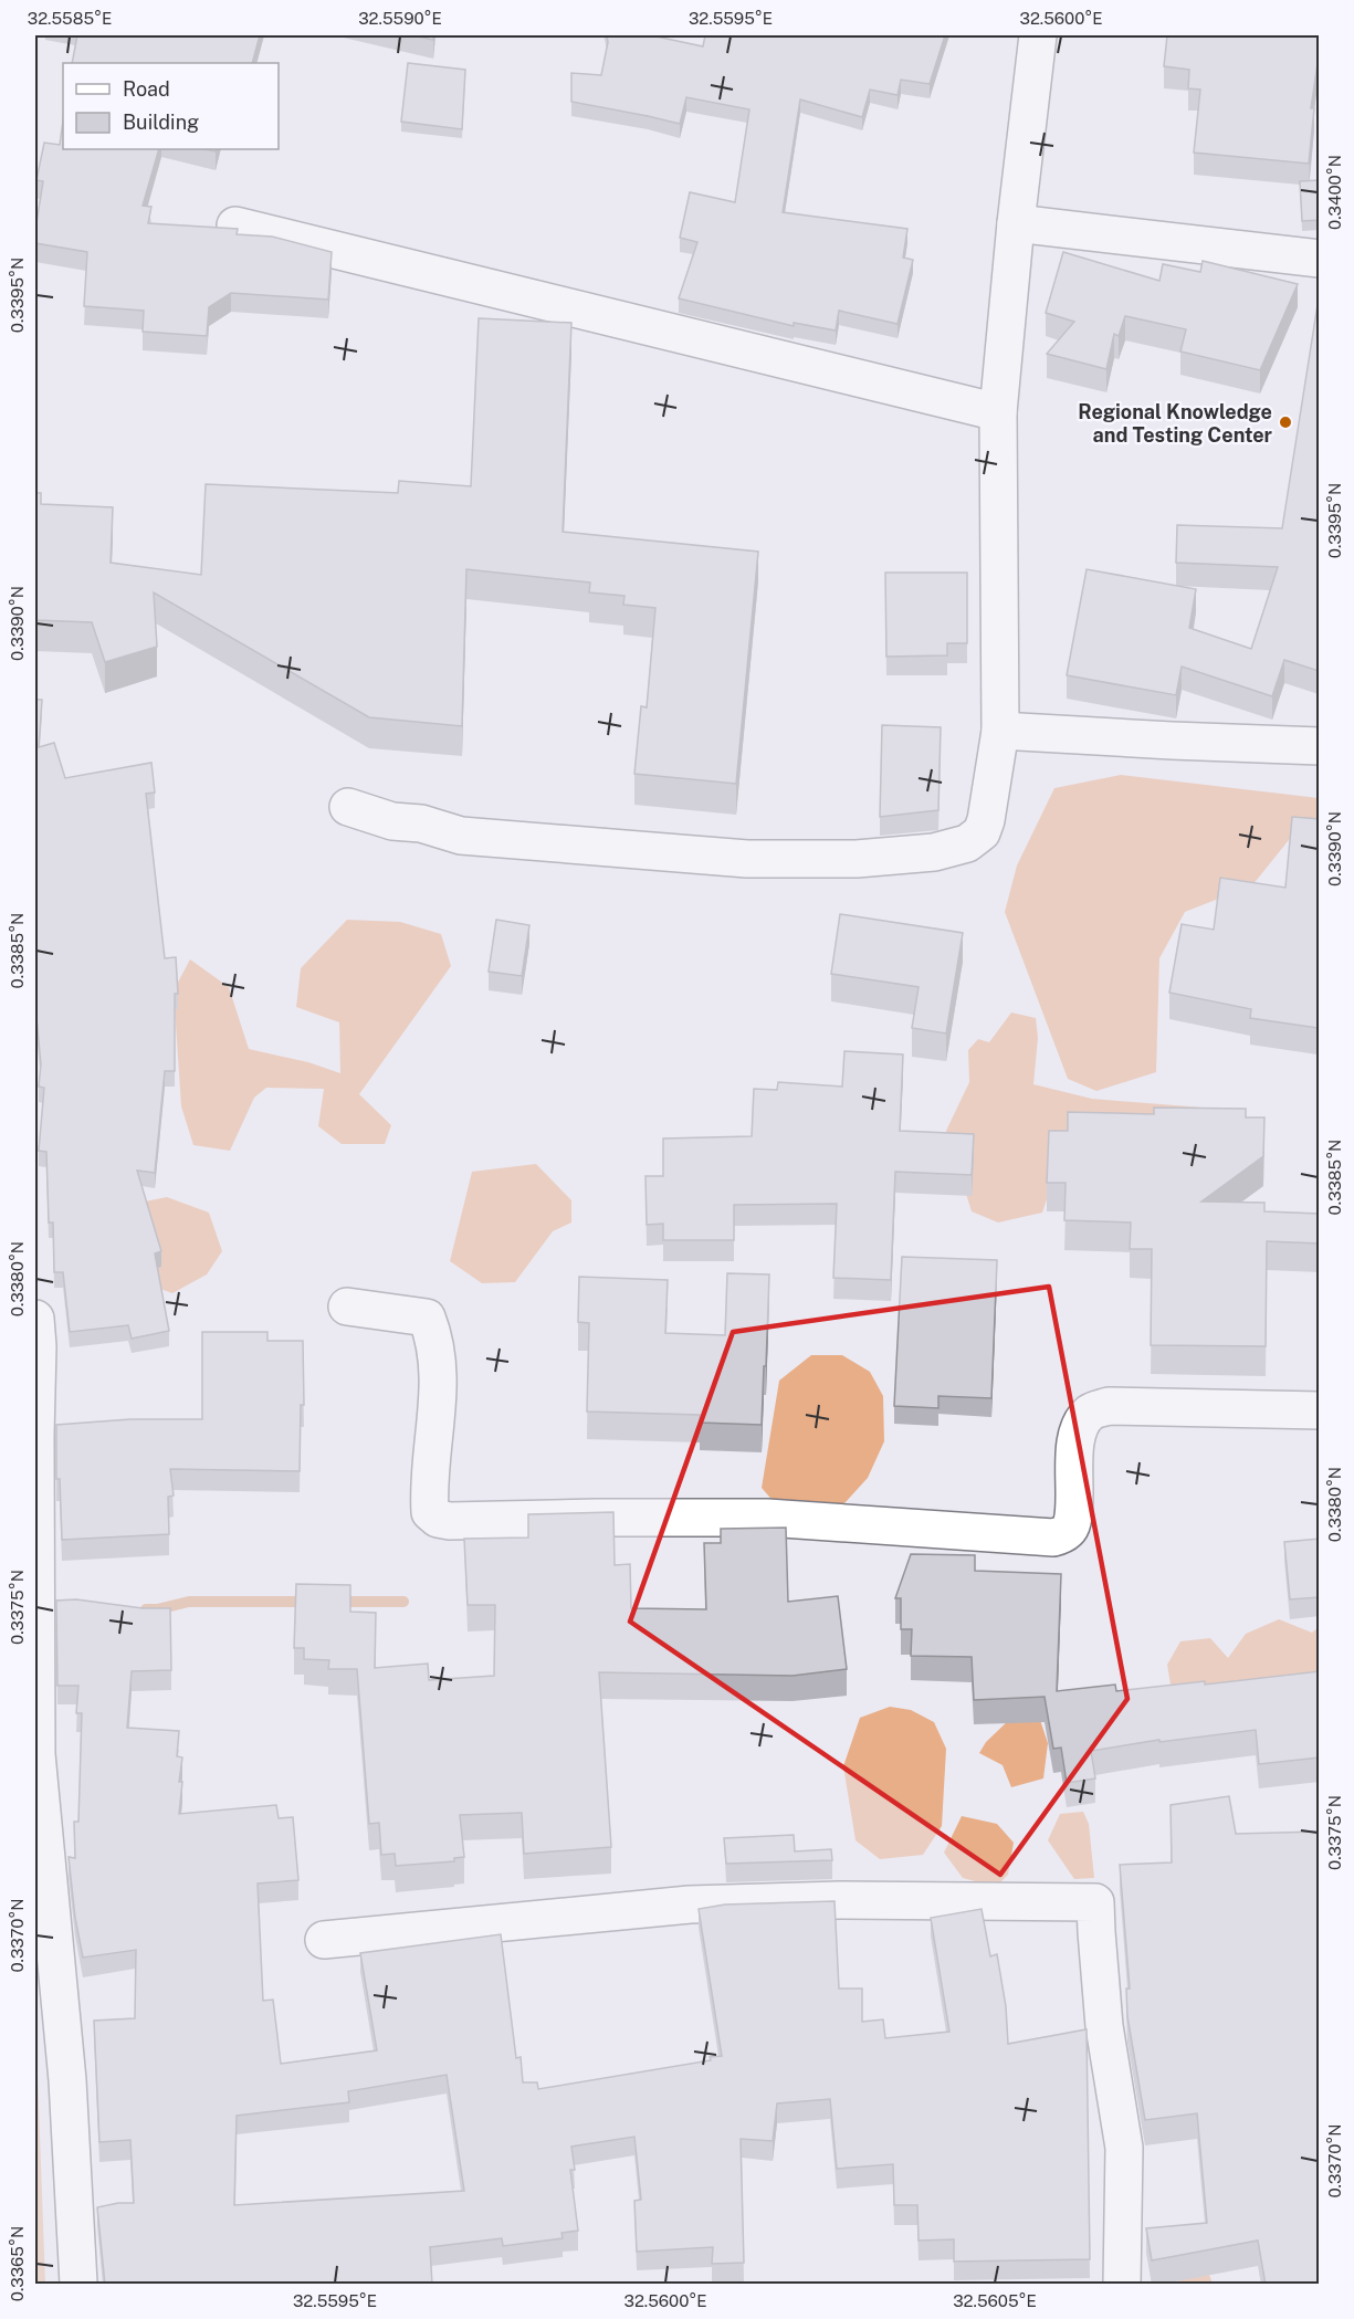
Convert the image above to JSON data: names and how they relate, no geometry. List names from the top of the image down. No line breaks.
{"places":["Regional Knowledge and Testing Center"],"legend":["Road","Building"],"coordinates":["32.5585°E","32.5590°E","32.5595°E","32.5600°E","0.3400°N","0.3395°N","0.3390°N","0.3385°N","0.3380°N","0.3375°N","0.3370°N","0.3365°N","32.5605°E"]}
